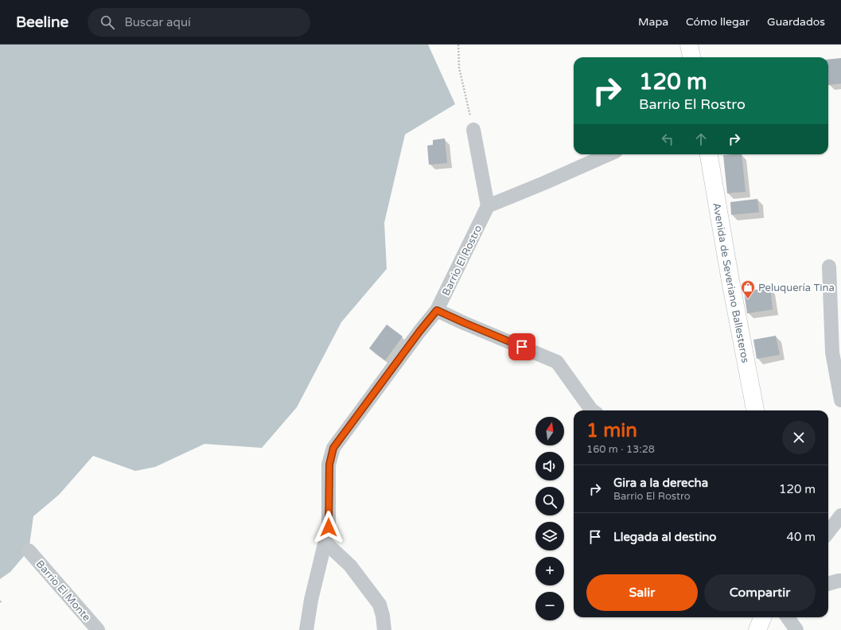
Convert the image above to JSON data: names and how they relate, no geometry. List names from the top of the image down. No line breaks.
{"streets":{"main road":["Avenida de Severiano Ballesteros"],"street":["Barrio El Rostro","Barrio El Monte"]},"places":{"shop":["Peluquería Tina"]},"north":"top","page":{"header":"Beeline","search":"Buscar aquí","nav":["Mapa","Cómo llegar","Guardados"],"turn":["120 m","Barrio El Rostro"],"heading":["1 min","160 m · 13:28"],"map_buttons":["+","−"],"list":[{"name":"Gira a la derecha","note":"Barrio El Rostro","value":"120 m"},{"name":"Llegada al destino","value":"40 m"}],"buttons":["Salir","Compartir"]}}
